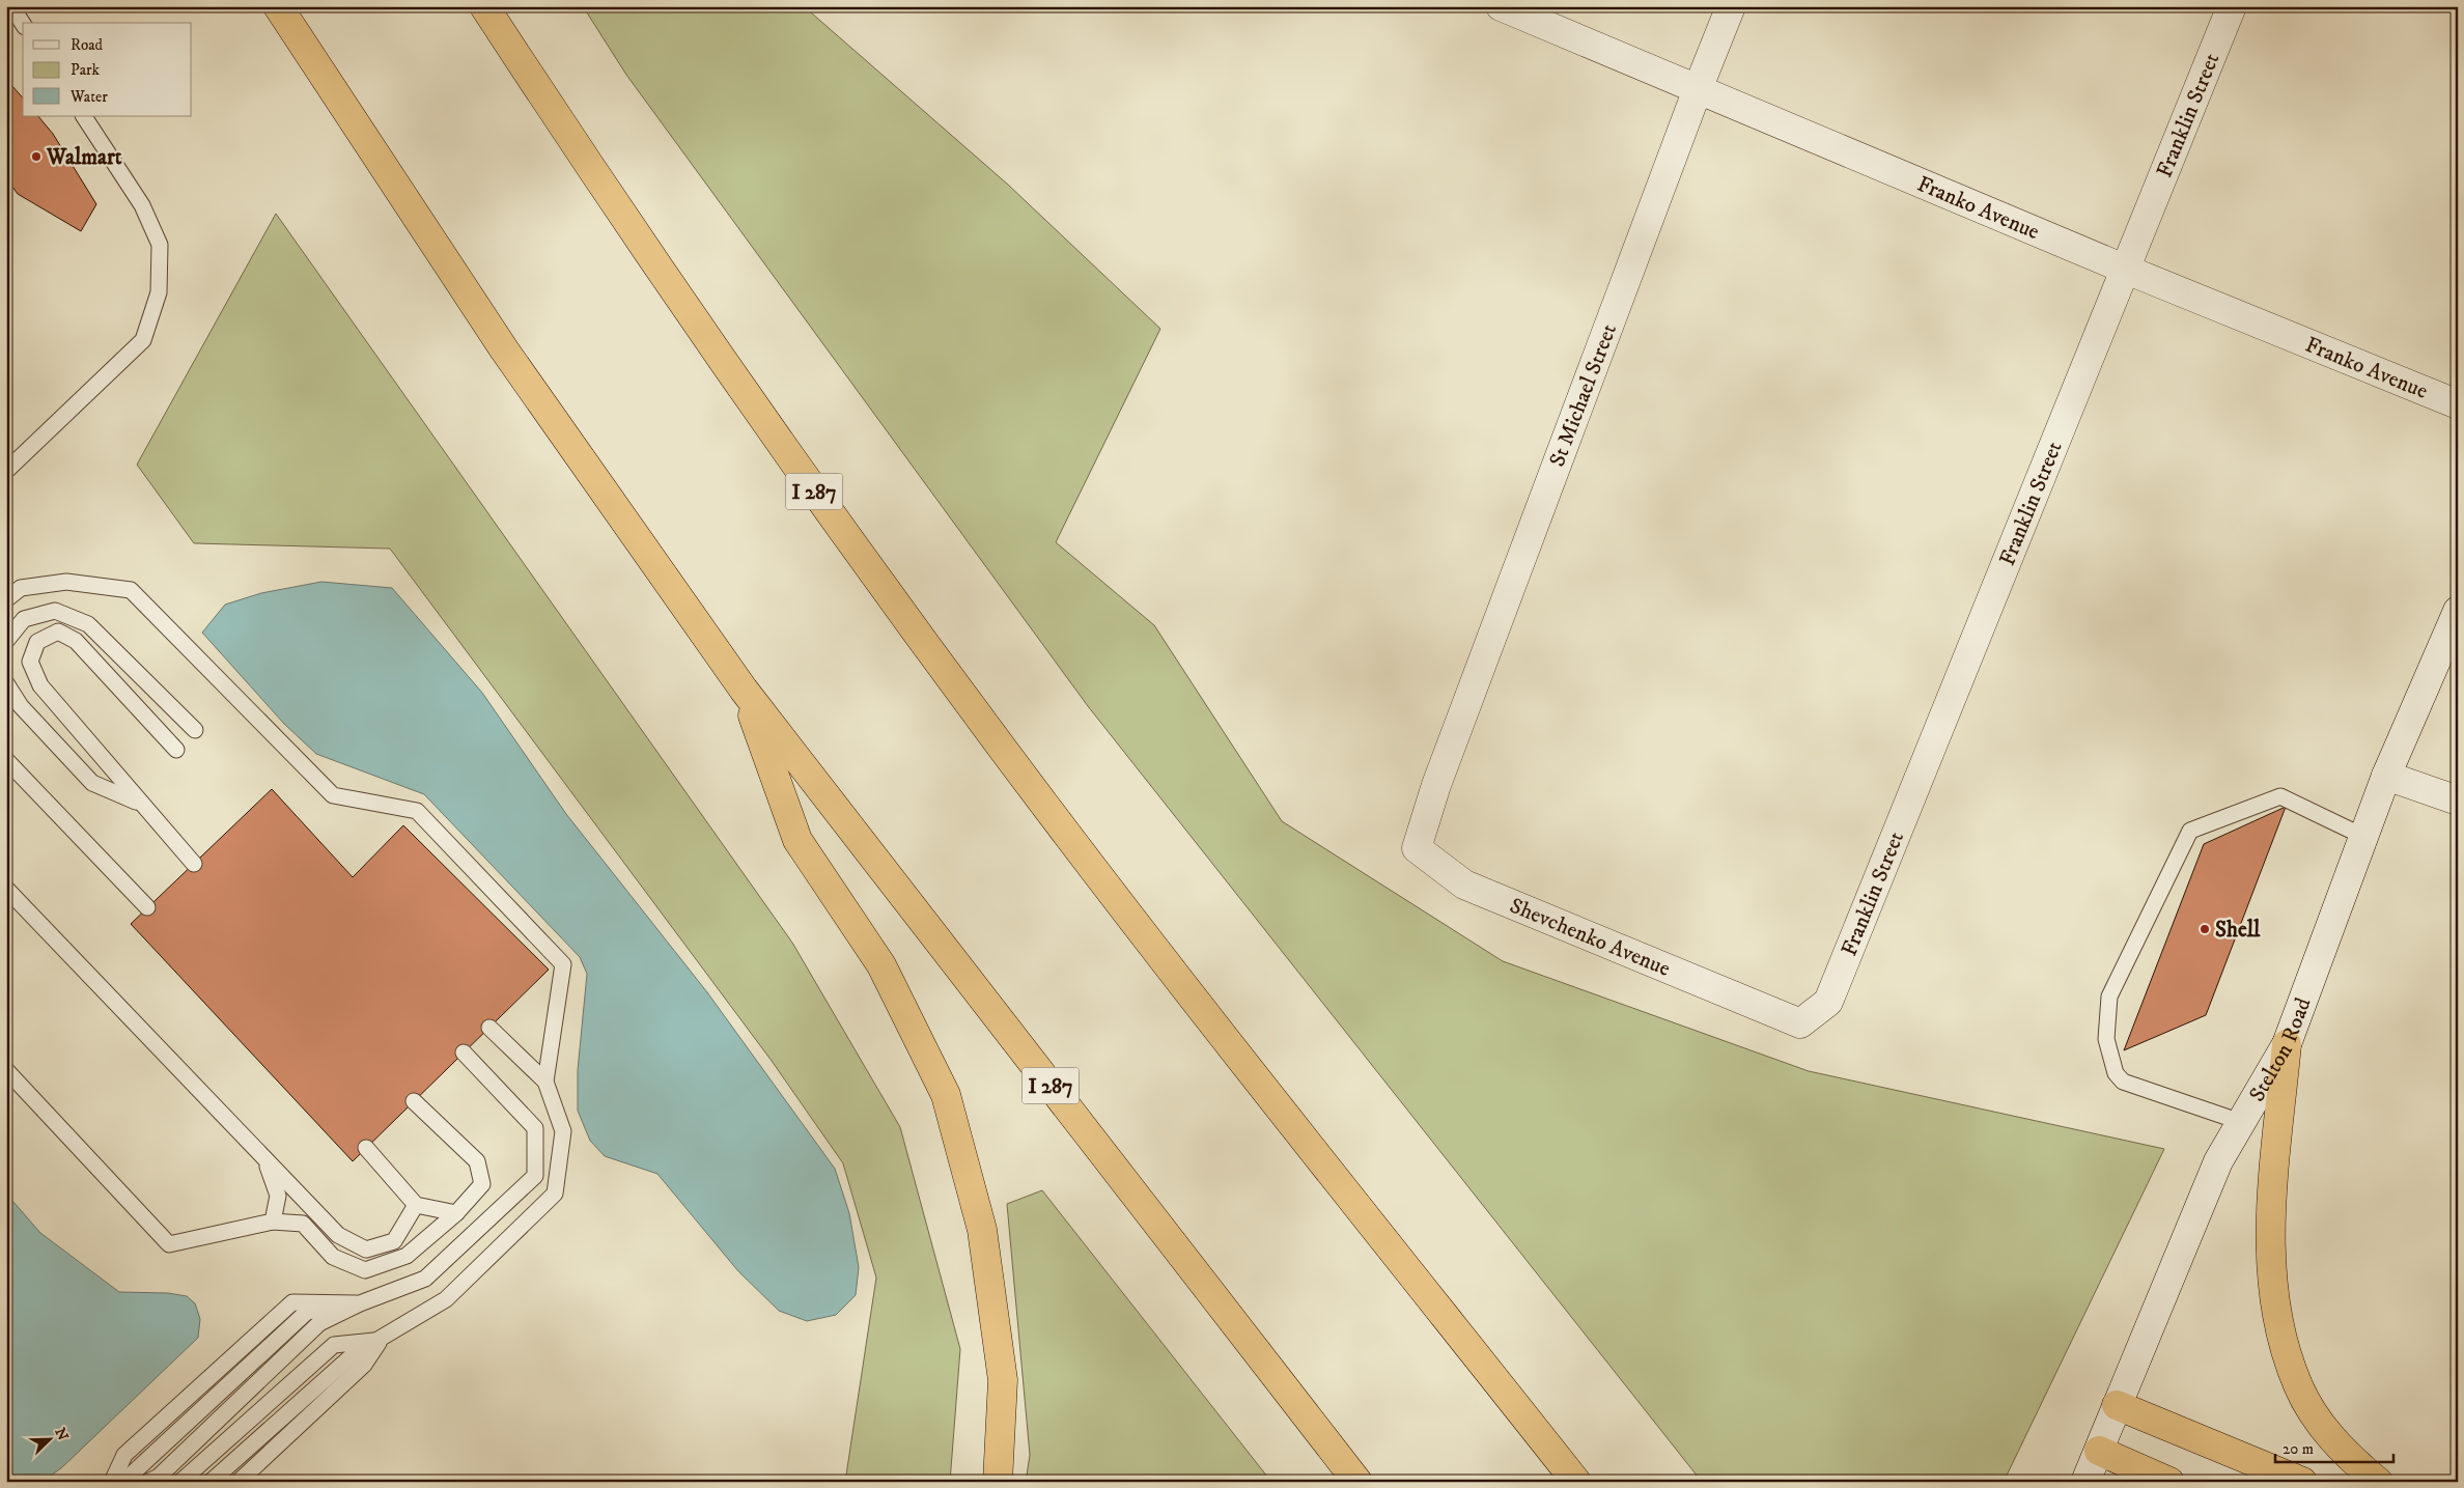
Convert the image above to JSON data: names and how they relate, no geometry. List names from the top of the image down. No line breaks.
{"streets":{"highway":["I 287"],"street":["Franklin Street","Franko Avenue","St Michael Street","Shevchenko Avenue","Stelton Road"]},"crossings":[["Franklin Street","Franko Avenue"],["Franklin Street","Shevchenko Avenue"],["Franko Avenue","St Michael Street"],["St Michael Street","Shevchenko Avenue"]],"places":["Walmart","Shell"],"legend":["Road","Park","Water"],"scale_bar":"20 m","north":"top right"}
